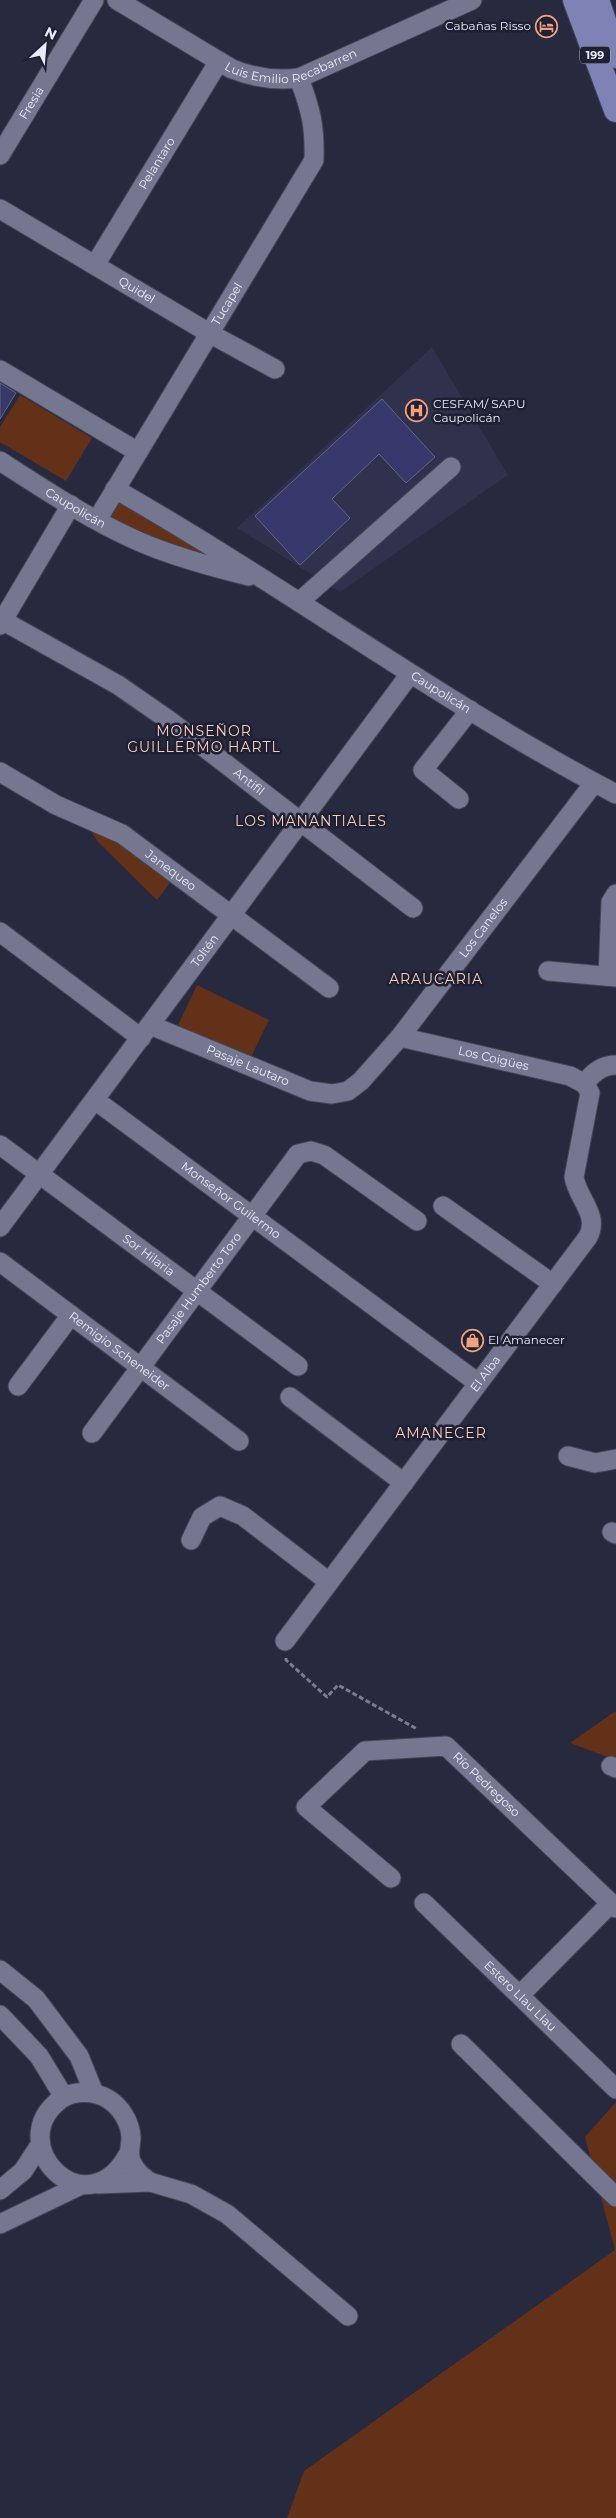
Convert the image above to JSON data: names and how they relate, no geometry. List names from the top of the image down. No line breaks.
{"streets":{"main road":["199"],"street":["Luis Emilio Recabarren","Fresia","Pelantaro","Quidel","Tucapel","Caupolicán","Antifil","Janequeo","Los Canelos","Toltén","Los Coigües","Pasaje Lautaro","Monseñor Guilermo","Sor Hilaria","Pasaje Humberto Toro","Remigio Scheneider","El Alba","Río Pedregoso","Estero Llau Llau"]},"crossings":[["Luis Emilio Recabarren","Pelantaro"],["Luis Emilio Recabarren","Tucapel"],["Pelantaro","Quidel"],["Quidel","Tucapel"],["Tucapel","Caupolicán"],["Caupolicán","Los Canelos"],["Caupolicán","Toltén"],["Antifil","Toltén"],["Janequeo","Toltén"],["Los Canelos","Los Coigües"],["Los Canelos","Pasaje Lautaro"],["Toltén","Pasaje Lautaro"],["Toltén","Monseñor Guilermo"],["Toltén","Sor Hilaria"],["Los Coigües","El Alba"],["Monseñor Guilermo","Pasaje Humberto Toro"],["Monseñor Guilermo","El Alba"],["Sor Hilaria","Pasaje Humberto Toro"],["Pasaje Humberto Toro","Remigio Scheneider"]],"districts":["MONSEÑOR GUILLERMO HARTL","LOS MANANTIALES","ARAUCARIA","AMANECER"],"places":{"hotel":["Cabañas Risso"],"hospital":["CESFAM/ SAPU Caupolicán"],"shop":["El Amanecer"]},"north":"top right"}
